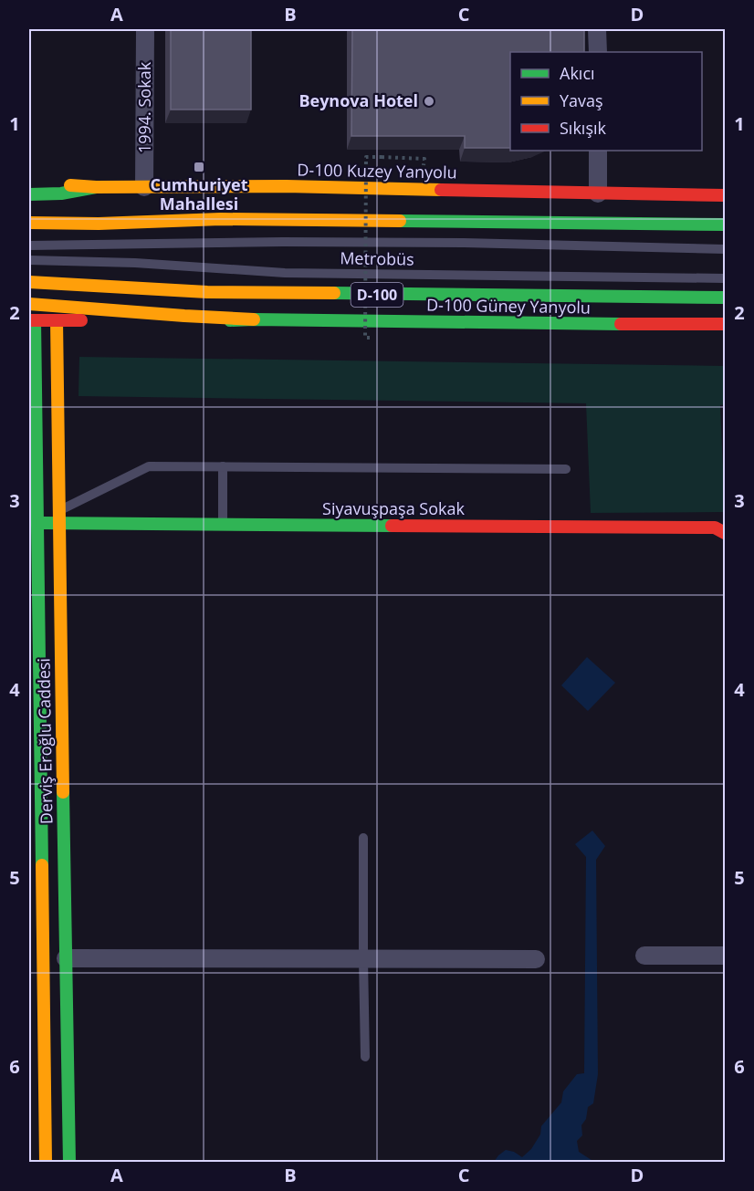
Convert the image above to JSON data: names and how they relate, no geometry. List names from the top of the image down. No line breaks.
{"streets":{"main road":["D-100 Kuzey Yanyolu","D-100","D-100 Güney Yanyolu","Siyavuşpaşa Sokak","Derviş Eroğlu Caddesi"],"street":["1994. Sokak"],"lane":["Metrobüs"]},"crossings":[["1994. Sokak","D-100 Kuzey Yanyolu"],["D-100 Güney Yanyolu","Derviş Eroğlu Caddesi"],["Siyavuşpaşa Sokak","Derviş Eroğlu Caddesi"]],"places":{"other":["Beynova Hotel"],"transit":["Cumhuriyet Mahallesi"]},"legend":["Akıcı","Yavaş","Sıkışık"],"grid":{"columns":["A","B","C","D"],"rows":["1","2","3","4","5","6"]}}
